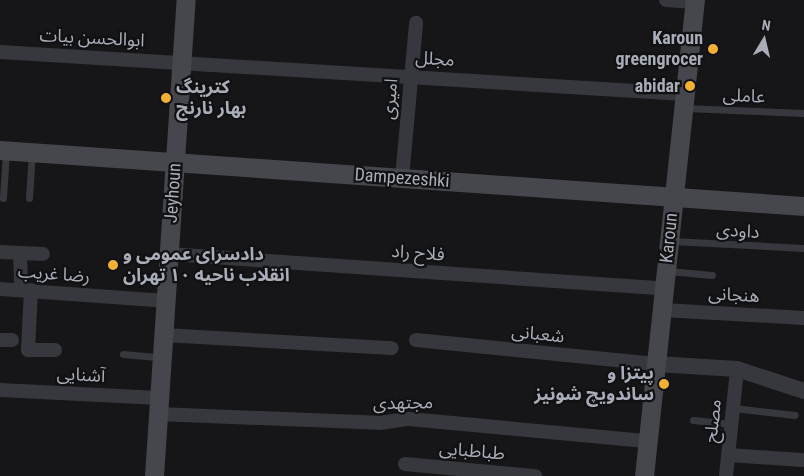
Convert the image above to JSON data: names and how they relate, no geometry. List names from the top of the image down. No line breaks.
{"streets":{"main road":["Dampezeshki","Jeyhoun","Karoun"],"street":["ابوالحسن بیات","مجلل","امیری","فلاح راد","رضا غریب","هنجانی","شعبانی","آشنایی","مجتهدی","مصلح","طباطبایی"],"lane":["عاملی","داودی"]},"crossings":[["ابوالحسن بیات","مجلل"],["ابوالحسن بیات","Jeyhoun"],["مجلل","عاملی"],["مجلل","امیری"],["مجلل","Jeyhoun"],["مجلل","Karoun"],["عاملی","Karoun"],["امیری","Dampezeshki"],["Dampezeshki","Jeyhoun"],["Dampezeshki","Karoun"],["Jeyhoun","فلاح راد"],["Jeyhoun","رضا غریب"],["Jeyhoun","آشنایی"],["Jeyhoun","مجتهدی"],["داودی","Karoun"],["Karoun","فلاح راد"],["Karoun","هنجانی"],["Karoun","شعبانی"],["Karoun","مجتهدی"],["آشنایی","مجتهدی"]],"places":["Karoun greengrocer","abidar","کترینگ بهار نارنج","دادسرای عمومی و انقلاب ناحیه ۱۰ تهران","پیتزا و ساندویچ شونیز"],"north":"top"}
